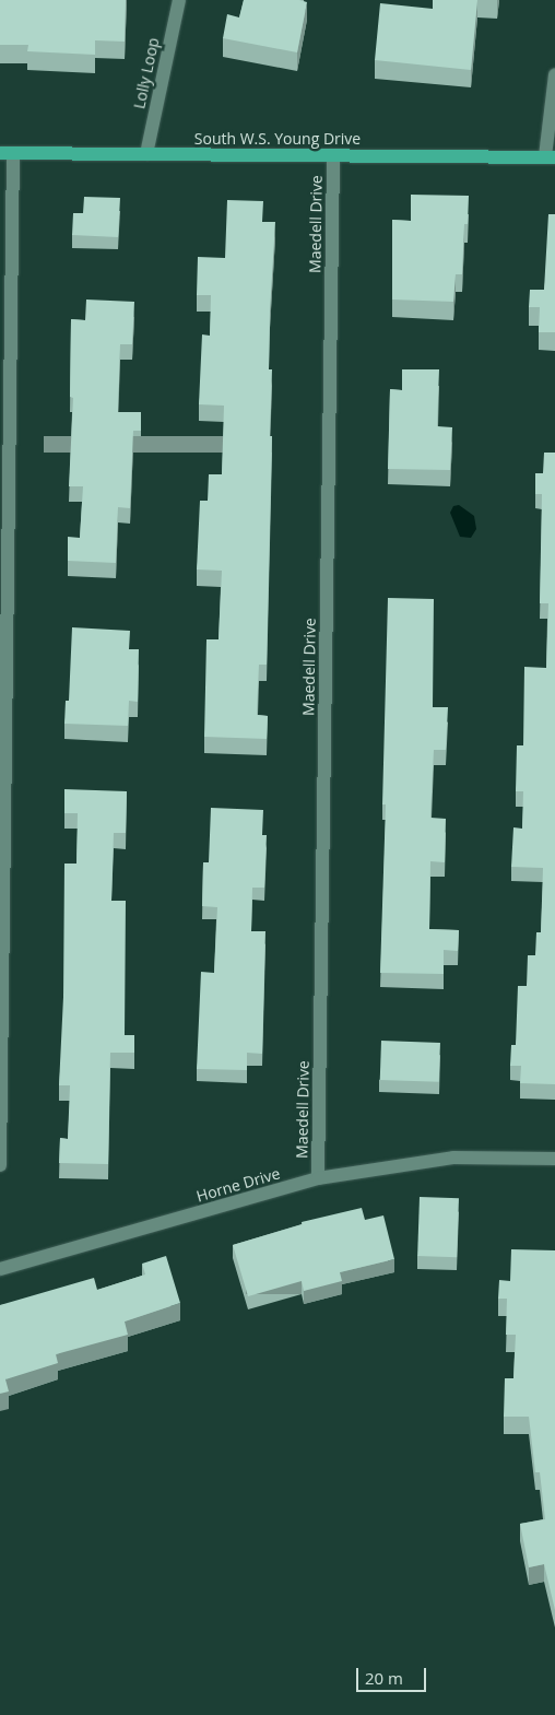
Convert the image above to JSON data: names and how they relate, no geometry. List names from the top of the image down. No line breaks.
{"streets":{"main road":["South W.S. Young Drive"],"street":["Lolly Loop","Maedell Drive","Horne Drive"]},"crossings":[["Lolly Loop","South W.S. Young Drive"],["South W.S. Young Drive","Maedell Drive"],["Maedell Drive","Horne Drive"]],"scale_bar":"20 m"}
